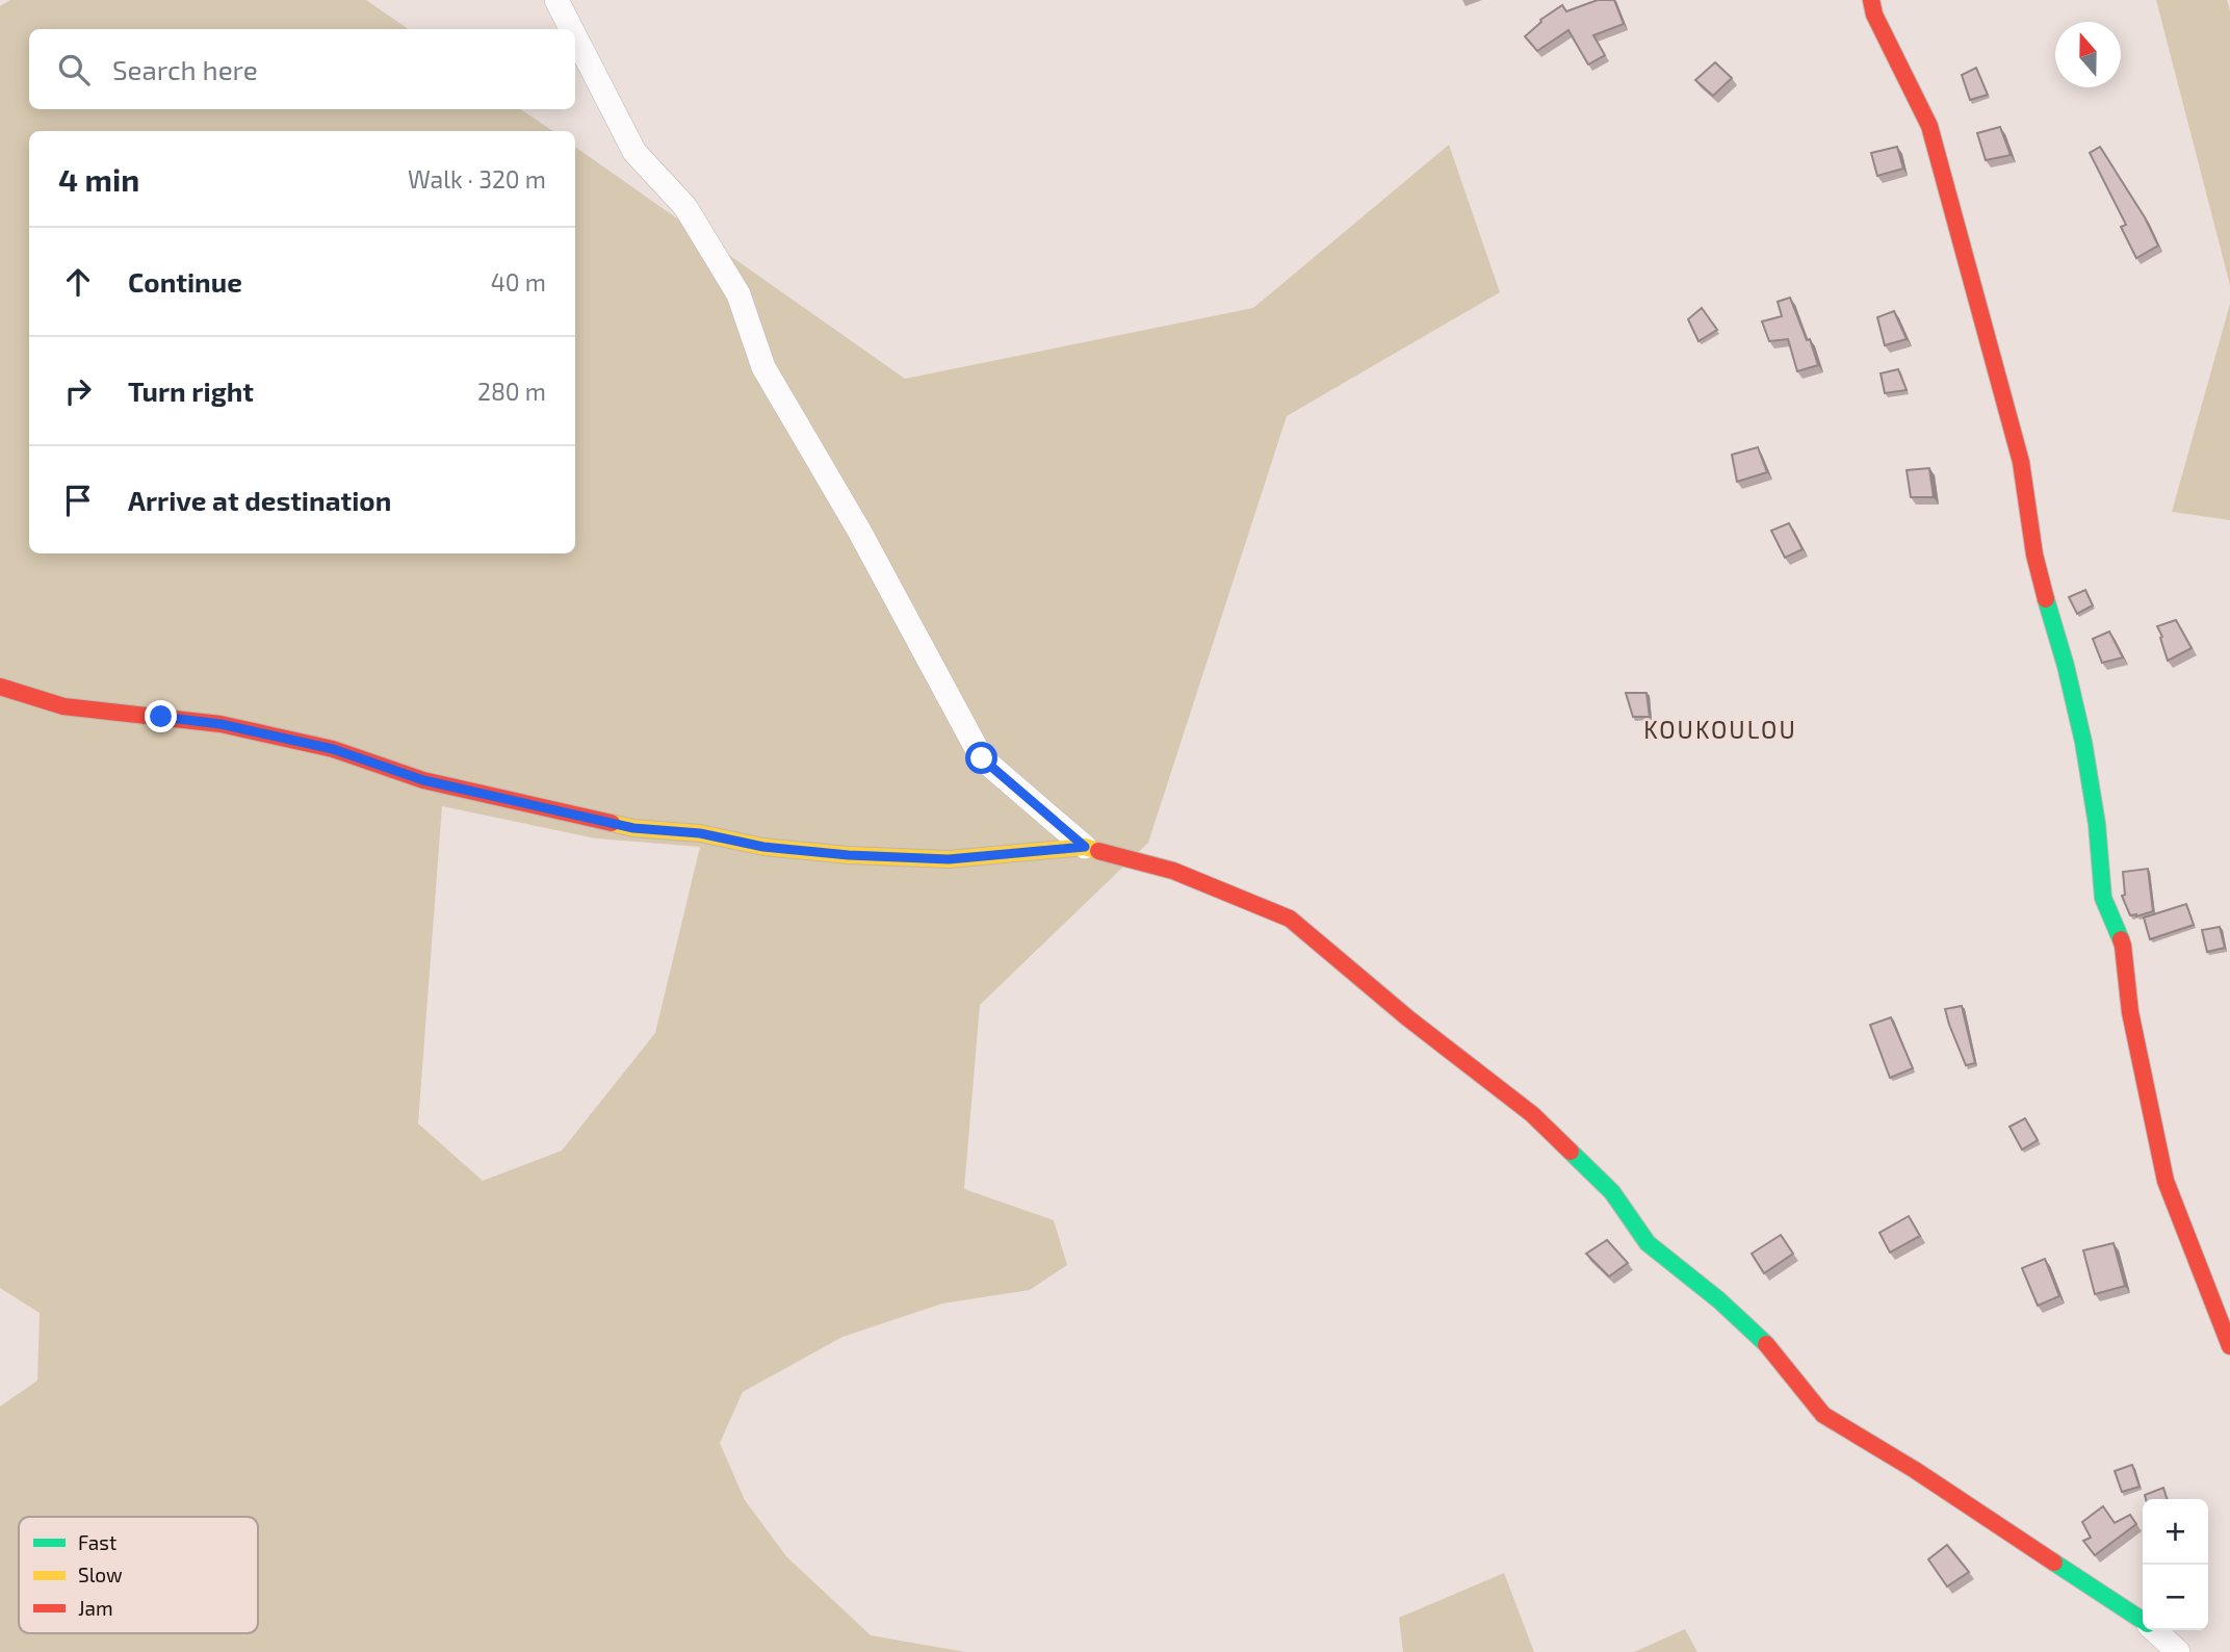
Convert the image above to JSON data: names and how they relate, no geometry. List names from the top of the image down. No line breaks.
{"districts":["KOUKOULOU"],"legend":["Fast","Slow","Jam"],"north":"top","page":{"search":"Search here","heading":["4 min","Walk · 320 m"],"list":[["Continue","40 m"],["Turn right","280 m"],"Arrive at destination"],"map_buttons":["+","−"]}}
